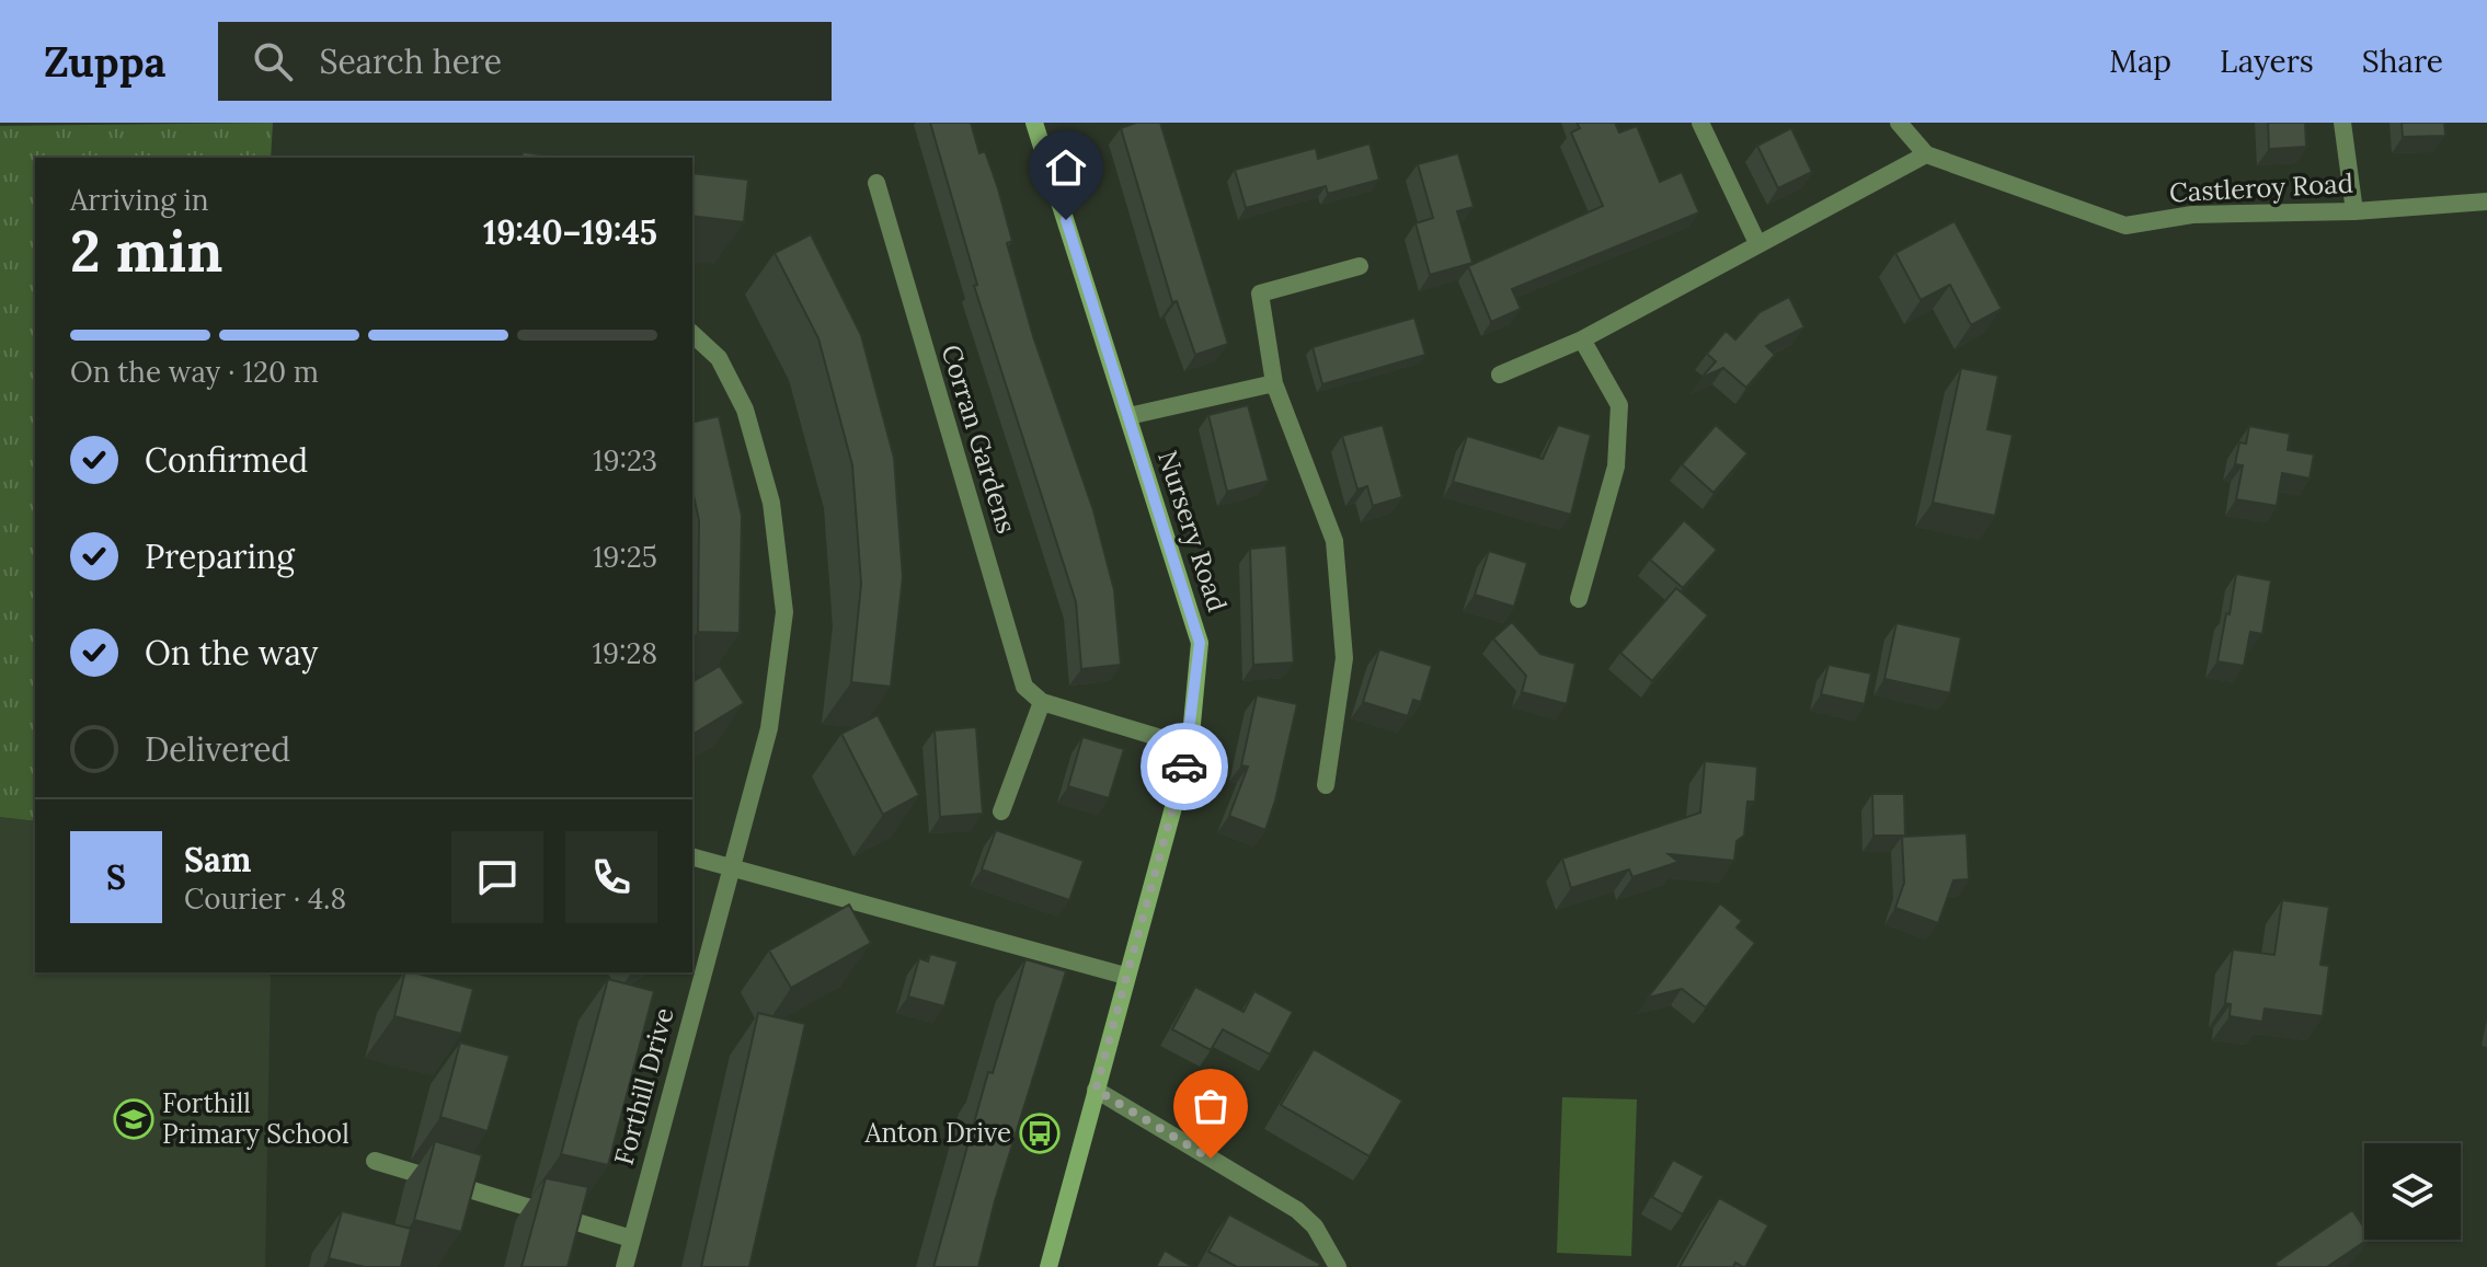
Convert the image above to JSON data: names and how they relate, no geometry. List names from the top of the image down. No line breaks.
{"streets":{"street":["Castleroy Road","Corran Gardens","Nursery Road","Forthill Drive"]},"places":{"school or university":["Forthill Primary School"],"bus stop":["Anton Drive"]},"page":{"header":"Zuppa","search":"Search here","nav":["Map","Layers","Share"],"heading":["2 min","Arriving in","19:40–19:45"],"panel":["Sam","Courier · 4.8"],"bar":"On the way · 120 m","list":[["Confirmed","19:23"],["Preparing","19:25"],["On the way","19:28"],"Delivered"],"round":"S"}}
